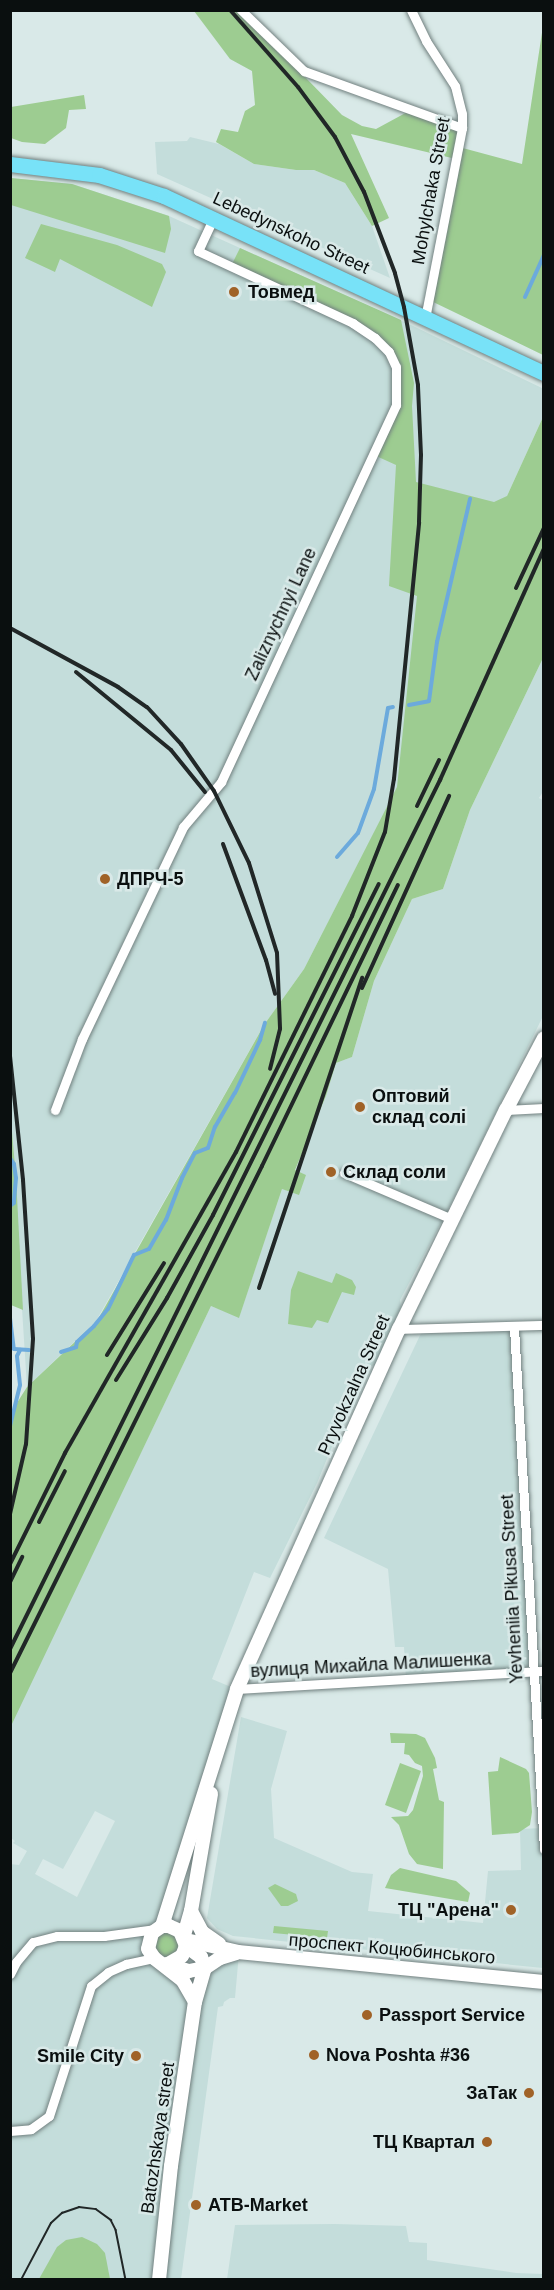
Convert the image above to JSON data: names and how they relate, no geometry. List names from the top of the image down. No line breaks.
{"streets":{"main road":["Lebedynskoho Street","Pryvokzalna Street","проспект Коцюбинського","Batozhskaya street"],"street":["Mohylchaka Street","Zaliznychnyi Lane","Yevheniia Pikusa Street","вулиця Михайла Малишенка"]},"crossings":[["Mohylchaka Street","Lebedynskoho Street"],["Lebedynskoho Street","Zaliznychnyi Lane"],["Pryvokzalna Street","вулиця Михайла Малишенка"],["Yevheniia Pikusa Street","вулиця Михайла Малишенка"]],"places":["Товмед","ДПРЧ-5","Оптовий склад солі","Склад соли","ТЦ \"Арена\"","Passport Service","Nova Poshta #36","Smile City","ЗаТак","ТЦ Квартал","ATB-Market"]}
